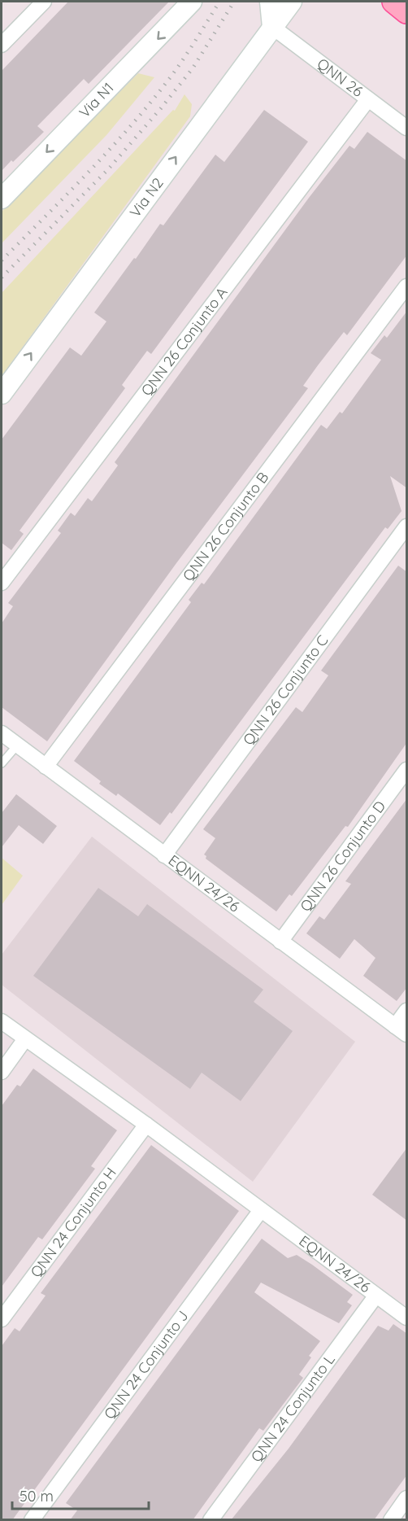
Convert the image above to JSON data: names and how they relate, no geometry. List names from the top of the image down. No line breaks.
{"streets":{"main road":["Via N1","Via N2"],"street":["QNN 26","QNN 26 Conjunto A","QNN 26 Conjunto B","QNN 26 Conjunto C","QNN 26 Conjunto D","EQNN 24/26","QNN 24 Conjunto H","QNN 24 Conjunto J","QNN 24 Conjunto L"]},"crossings":[["QNN 26","Via N2"],["QNN 26","QNN 26 Conjunto A"],["QNN 26 Conjunto B","EQNN 24/26"],["QNN 26 Conjunto C","EQNN 24/26"],["QNN 26 Conjunto D","EQNN 24/26"],["EQNN 24/26","QNN 24 Conjunto H"],["EQNN 24/26","QNN 24 Conjunto J"],["EQNN 24/26","QNN 24 Conjunto L"]],"one_way":["Via N1","Via N2"],"scale_bar":"50 m"}
